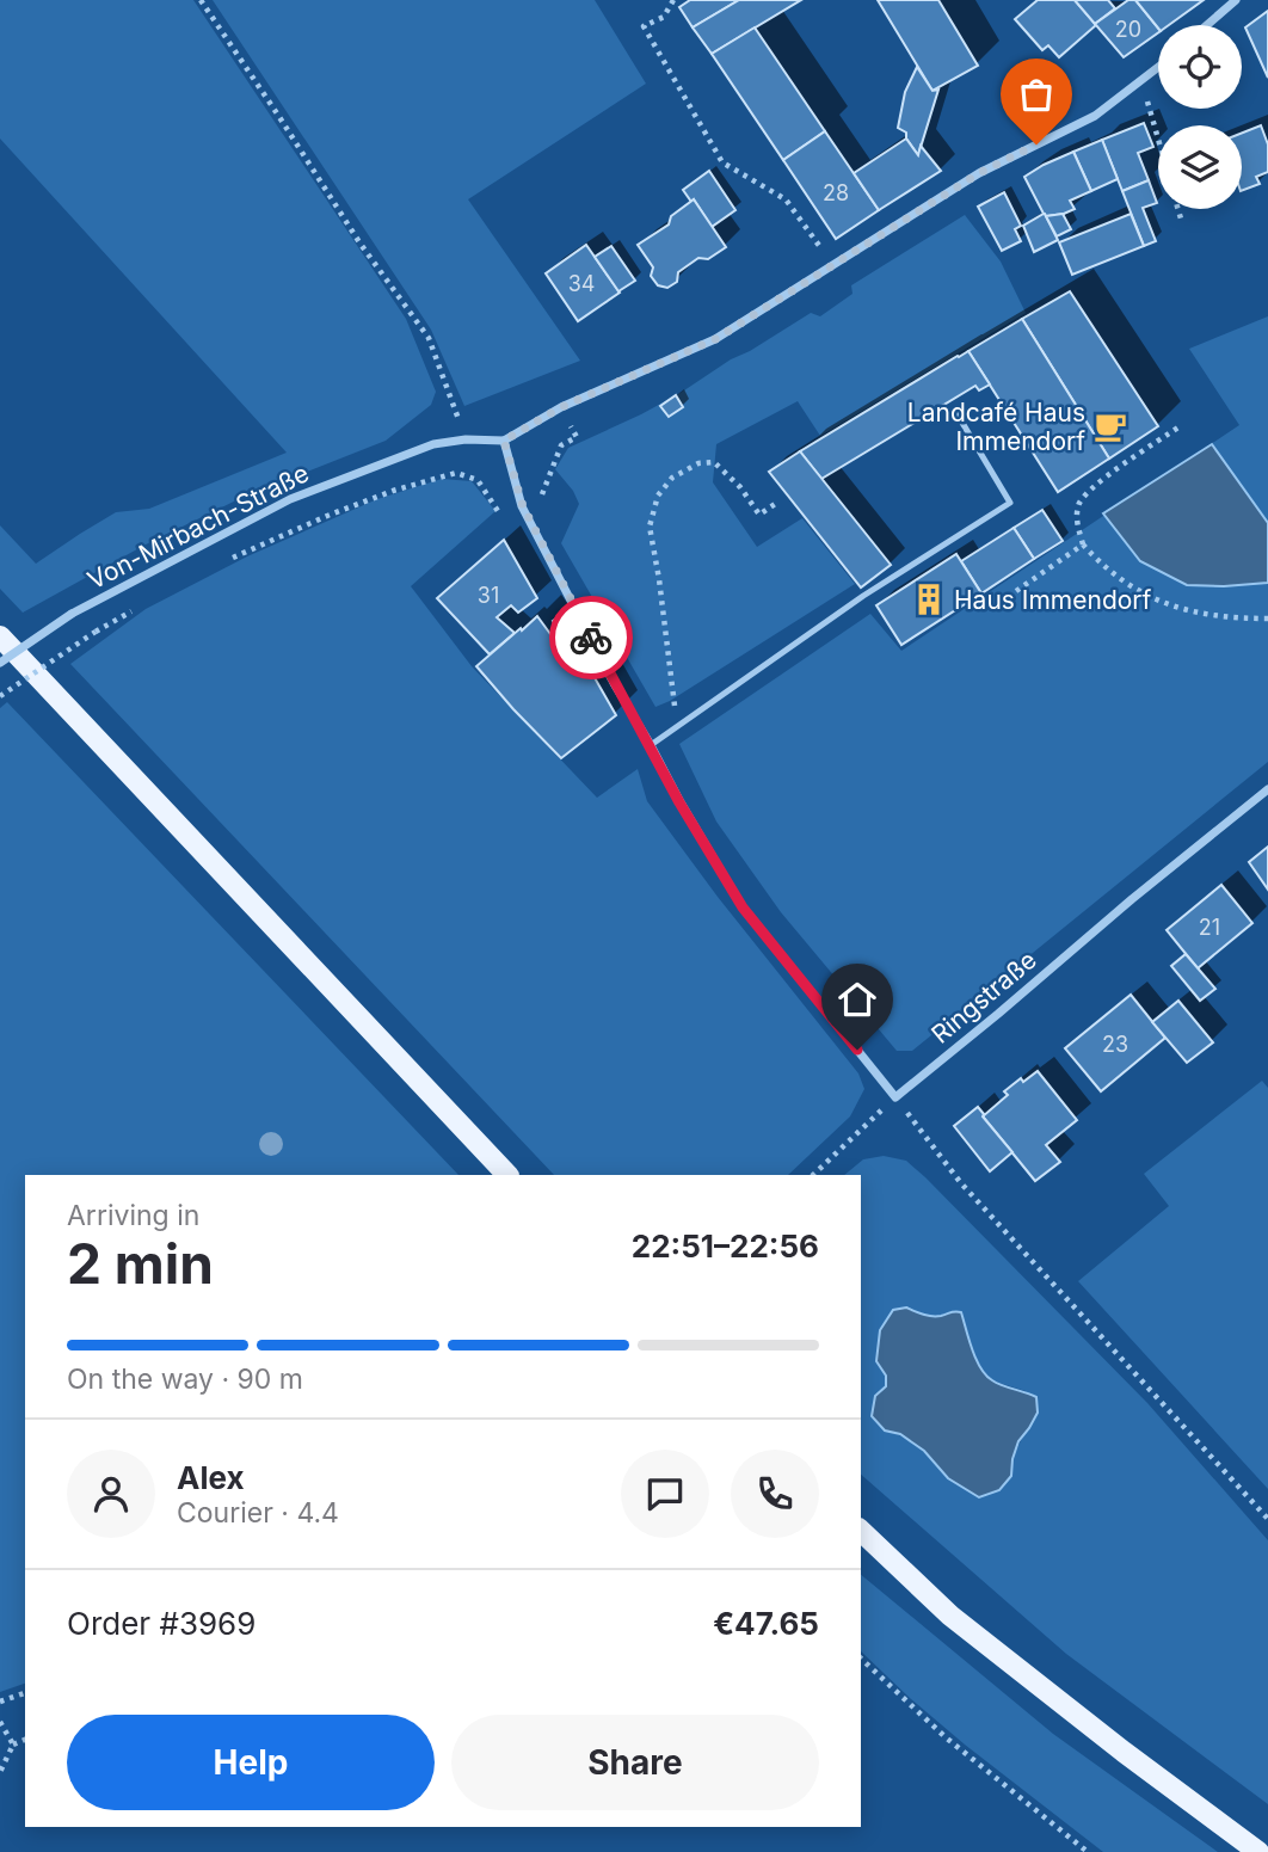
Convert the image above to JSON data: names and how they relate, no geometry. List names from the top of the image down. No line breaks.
{"streets":{"street":["Von-Mirbach-Straße","Ringstraße"]},"places":{"cafe":["Landcafé Haus Immendorf"],"building":["Haus Immendorf"]},"house_numbers":["20","28","34","31","21","23"],"page":{"heading":["2 min","Arriving in","22:51–22:56"],"panel":["Alex","Courier · 4.4","Order #3969","€47.65"],"bar":"On the way · 90 m","buttons":["Help","Share"]}}
